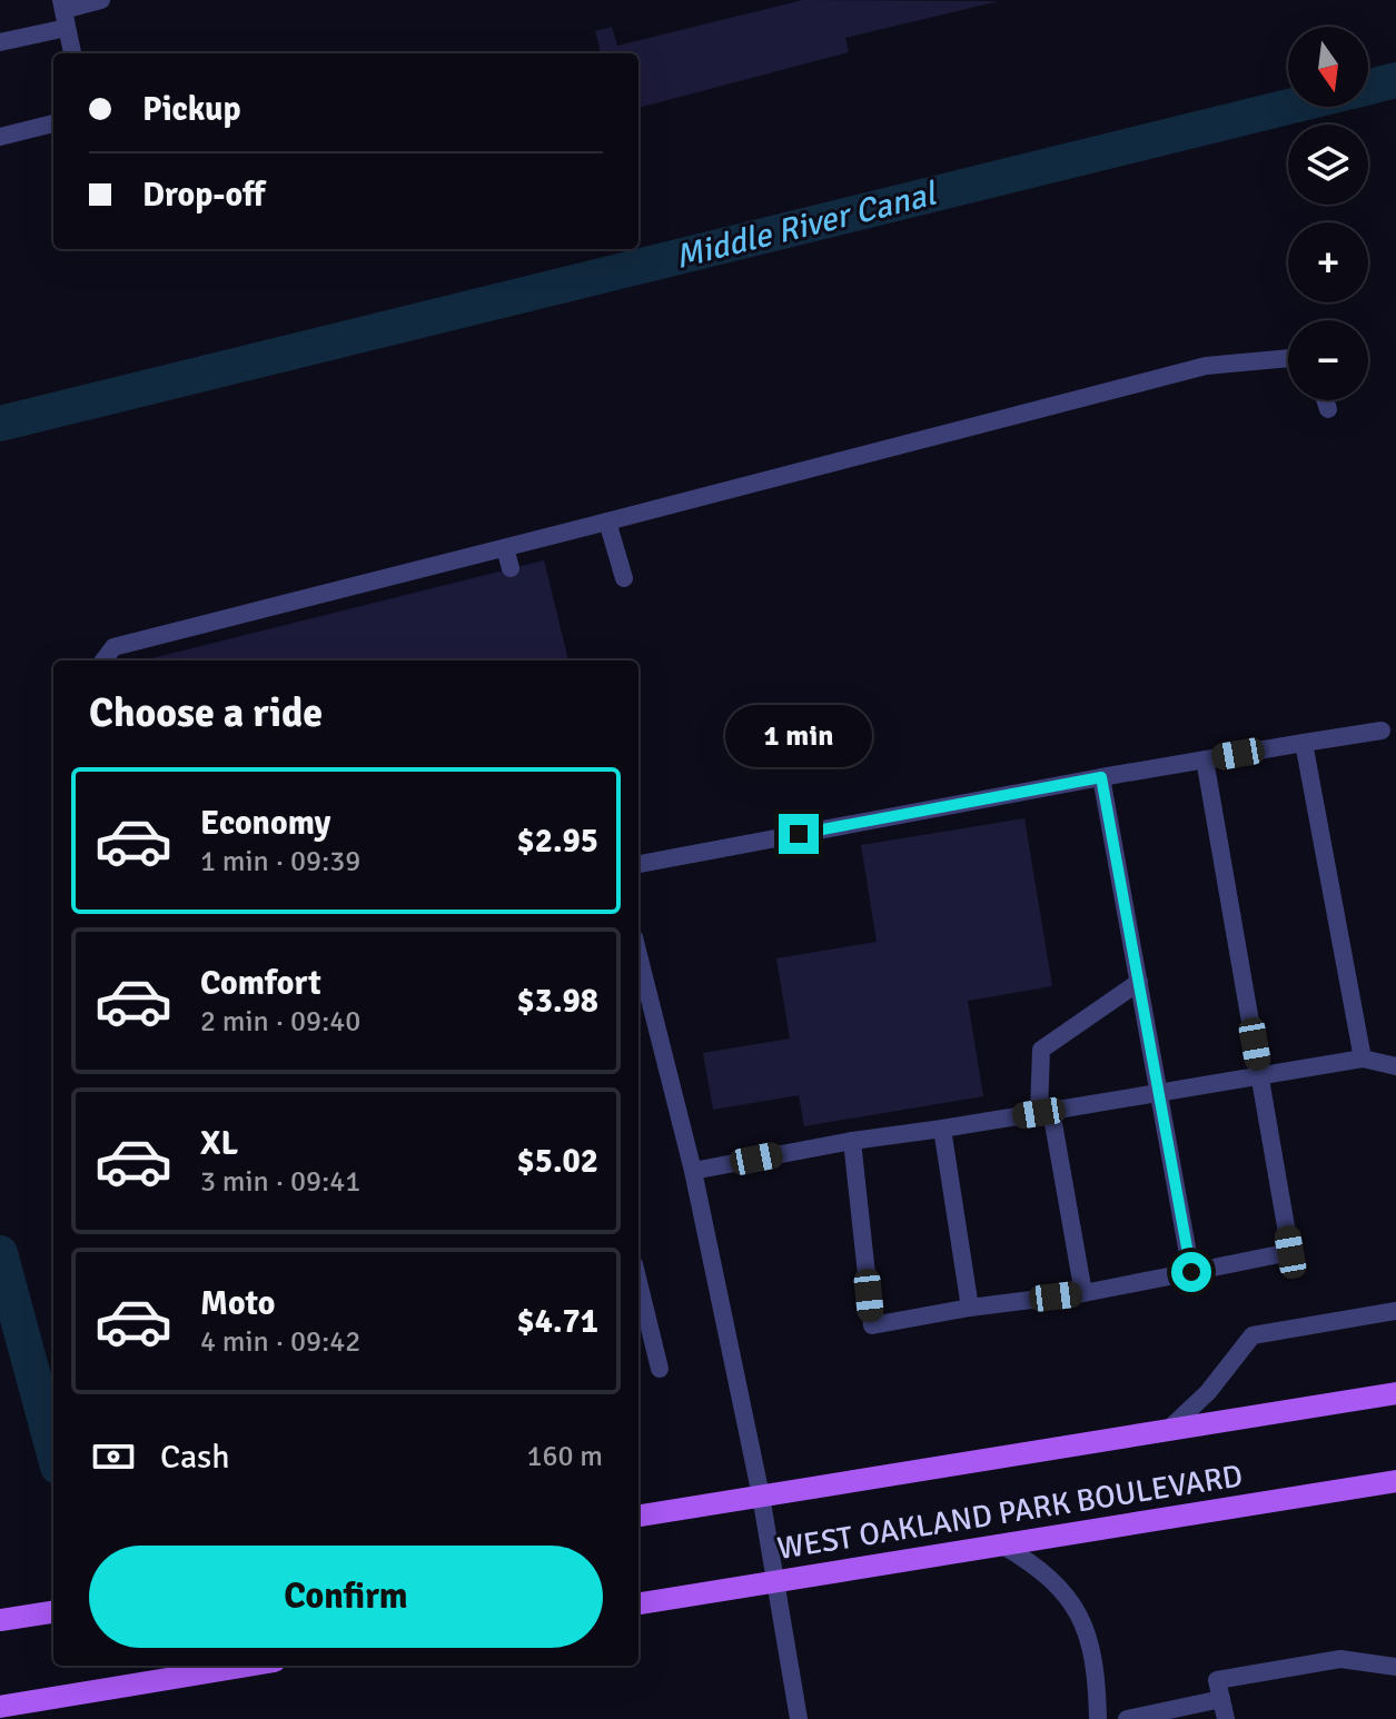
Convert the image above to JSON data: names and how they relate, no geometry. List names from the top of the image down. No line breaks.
{"streets":{"main road":["WEST OAKLAND PARK BOULEVARD"]},"water":["Middle River Canal"],"north":"bottom","page":{"map_buttons":["+","−"],"banner":["Pickup","Drop-off"],"heading":"Choose a ride","bubble":"1 min","list":[{"name":"Economy","note":"1 min · 09:39","value":"$2.95"},{"name":"Comfort","note":"2 min · 09:40","value":"$3.98"},{"name":"XL","note":"3 min · 09:41","value":"$5.02"},{"name":"Moto","note":"4 min · 09:42","value":"$4.71"}],"pay":["Cash","160 m"],"buttons":"Confirm"}}
